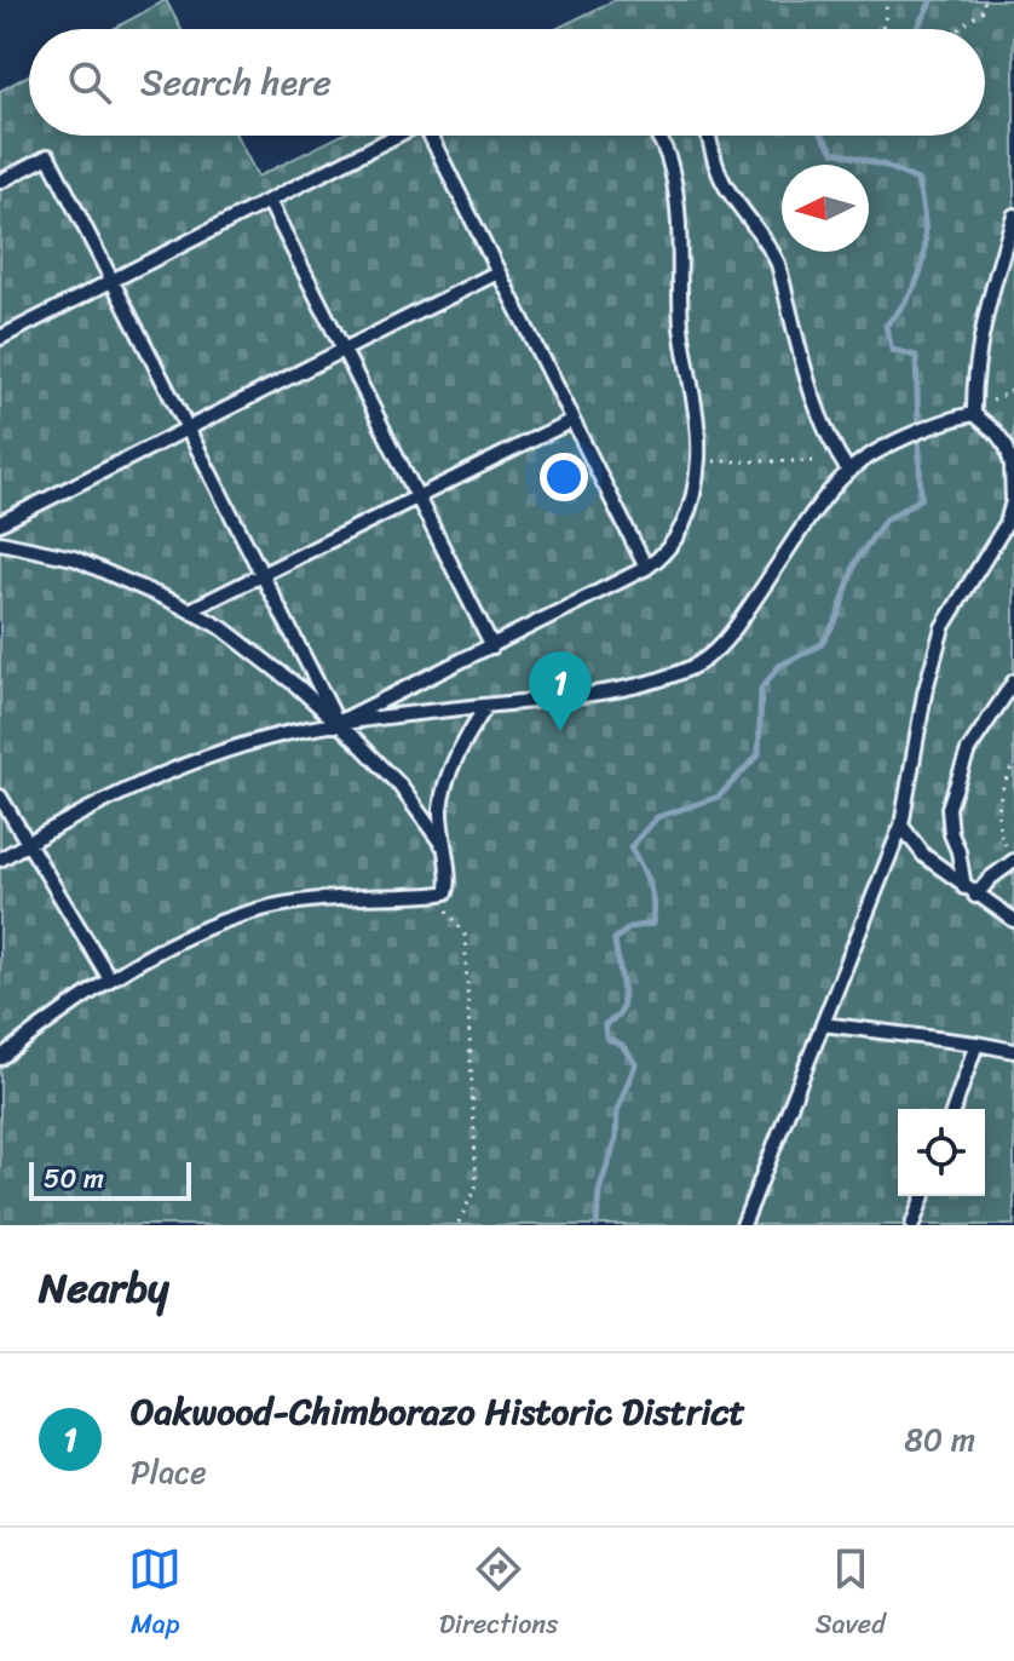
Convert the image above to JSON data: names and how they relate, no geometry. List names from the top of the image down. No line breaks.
{"scale_bar":"50 m","north":"left","page":{"search":"Search here","pins":"1","scale":"50 m","heading":"Nearby","list":[{"mark":"1","name":"Oakwood-Chimborazo Historic District","note":"Place","value":"80 m"}],"nav":["Map","Directions","Saved"]}}
